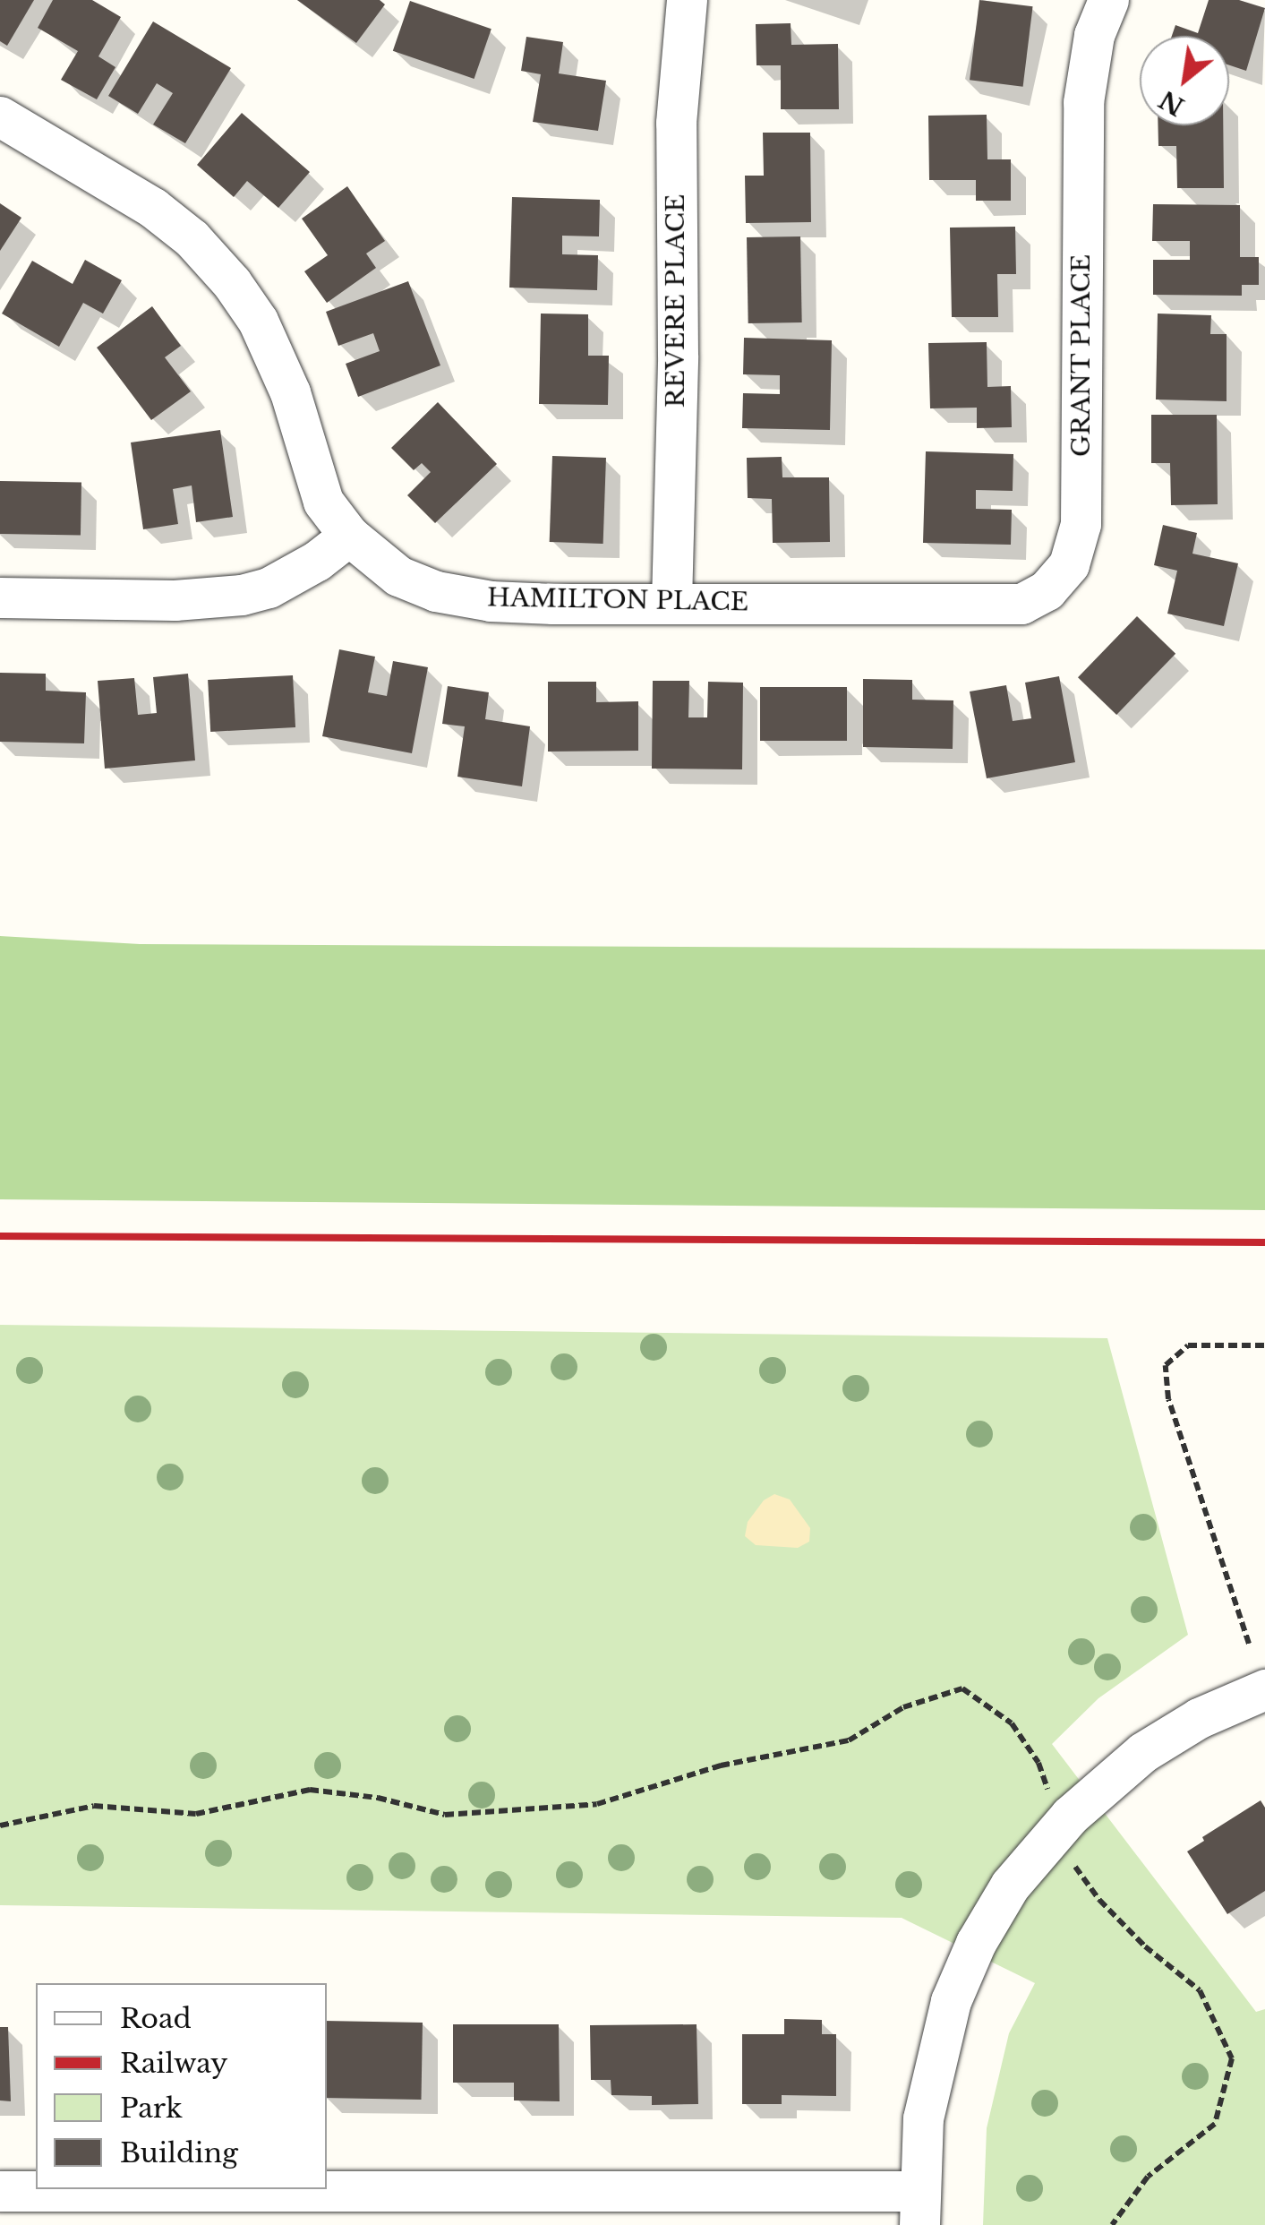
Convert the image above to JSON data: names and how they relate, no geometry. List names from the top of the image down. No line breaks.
{"streets":{"street":["REVERE PLACE","GRANT PLACE","HAMILTON PLACE"]},"crossings":[["REVERE PLACE","HAMILTON PLACE"],["GRANT PLACE","HAMILTON PLACE"]],"legend":["Road","Railway","Park","Building"],"north":"bottom left"}
